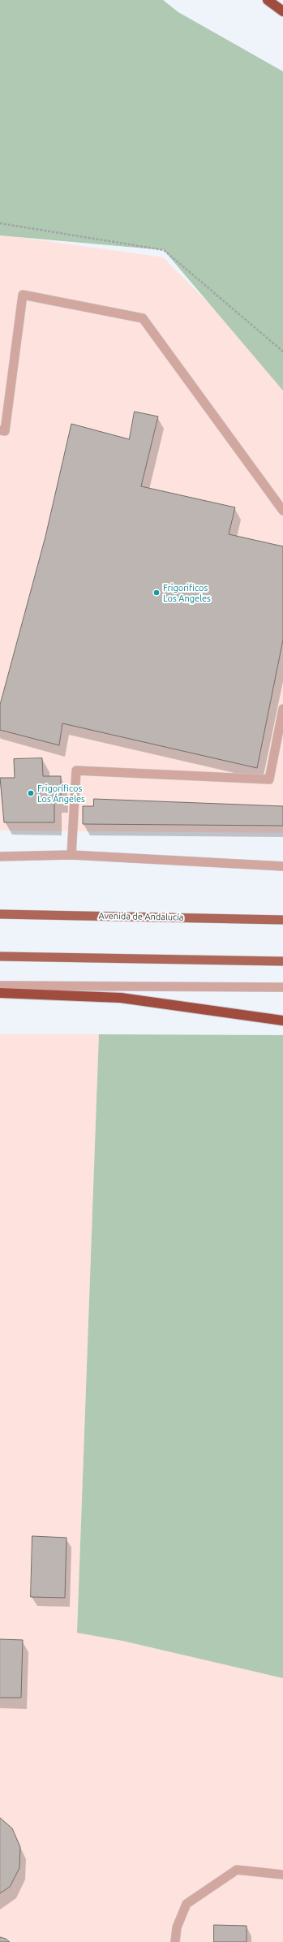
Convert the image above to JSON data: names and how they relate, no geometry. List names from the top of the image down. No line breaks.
{"streets":{"main road":["Avenida de Andalucía"]},"places":["Frigorificos Los Angeles","Frigoríficos Los Ángeles"]}
